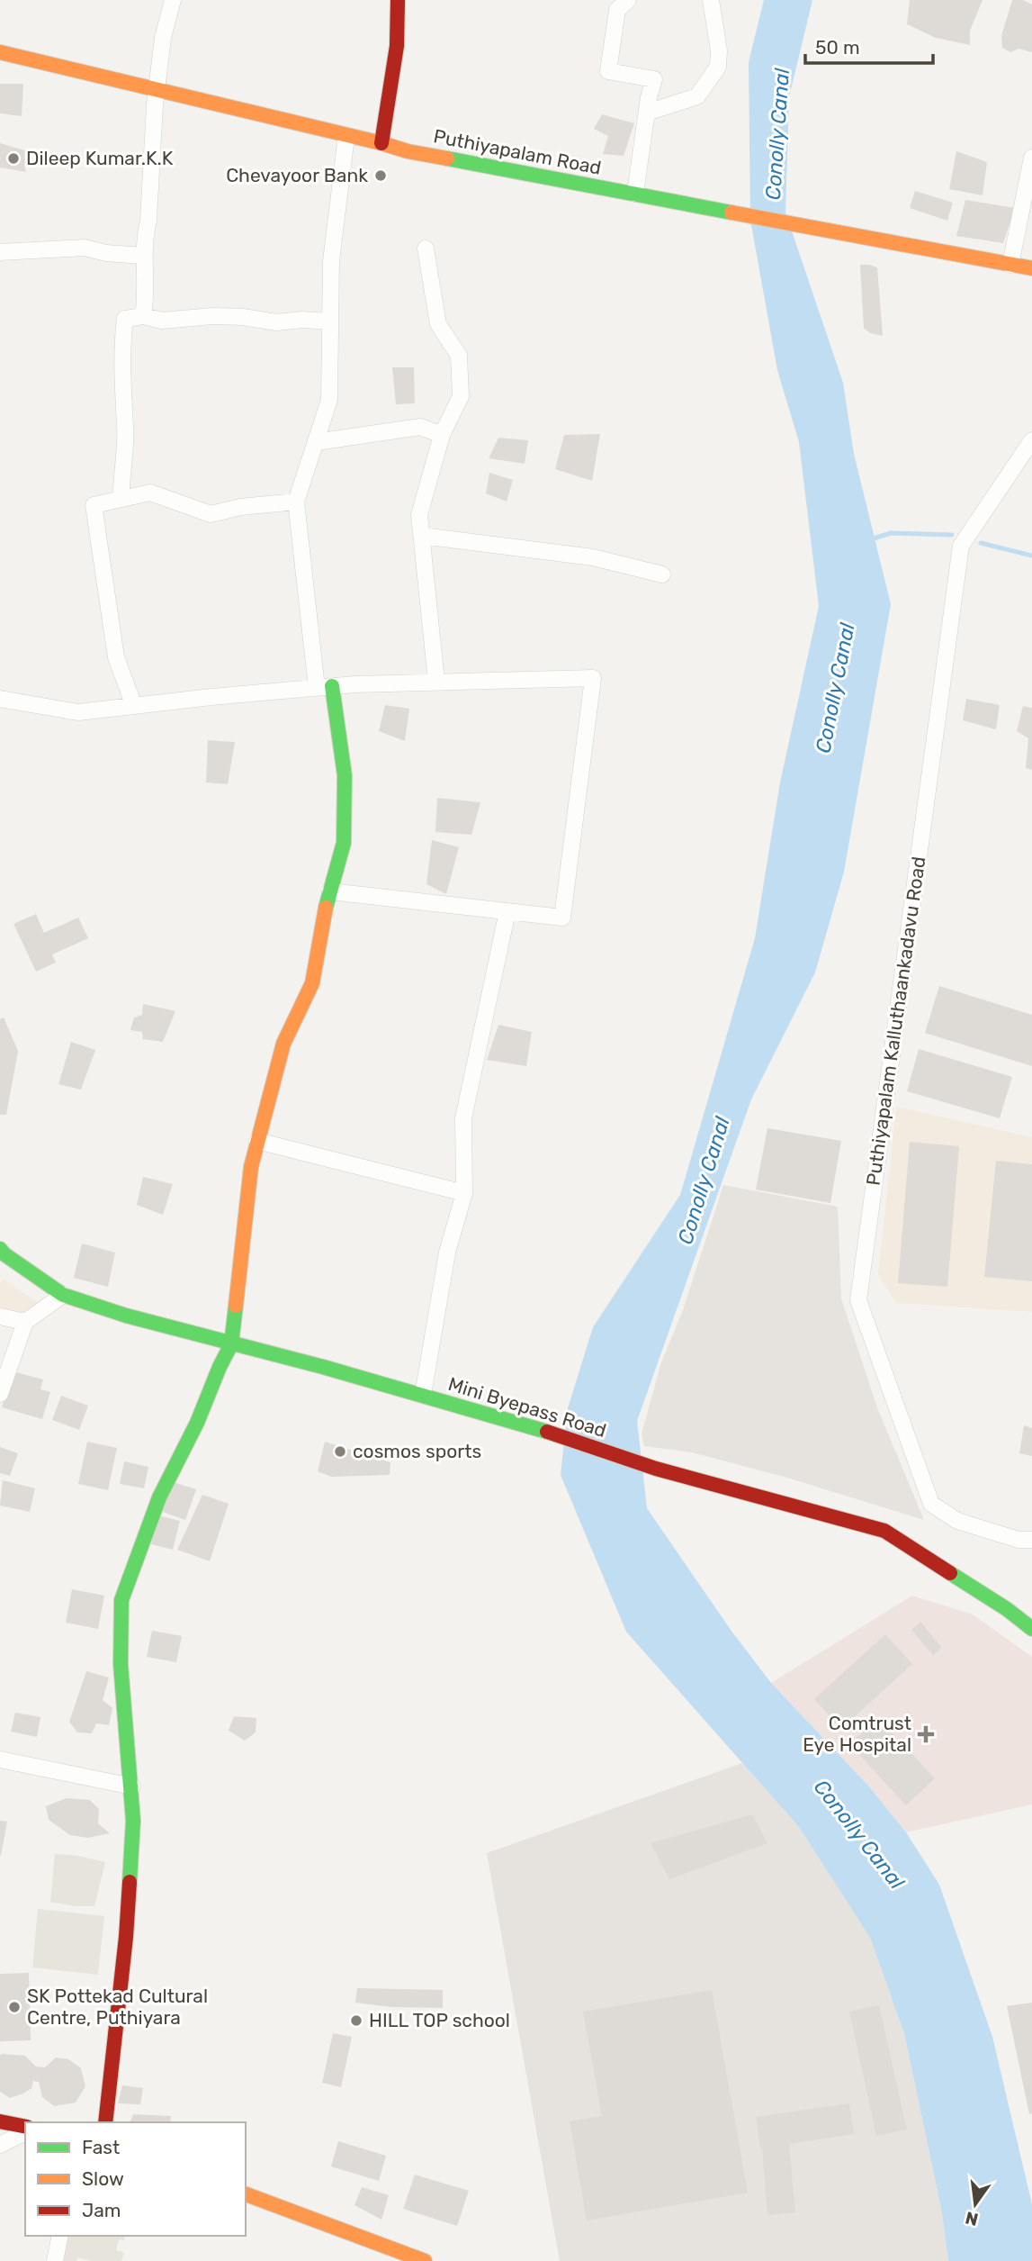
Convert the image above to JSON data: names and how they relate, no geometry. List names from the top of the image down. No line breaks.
{"streets":{"street":["Puthiyapalam Road","Puthiyapalam Kalluthaankadavu Road","Mini Byepass Road"]},"water":["Conolly Canal"],"places":{"other":["Dileep Kumar.K.K","Chevayoor Bank","cosmos sports","SK Pottekad Cultural Centre, Puthiyara","HILL TOP school"],"health":["Comtrust Eye Hospital"]},"legend":["Fast","Slow","Jam"],"scale_bar":"50 m","north":"bottom"}
